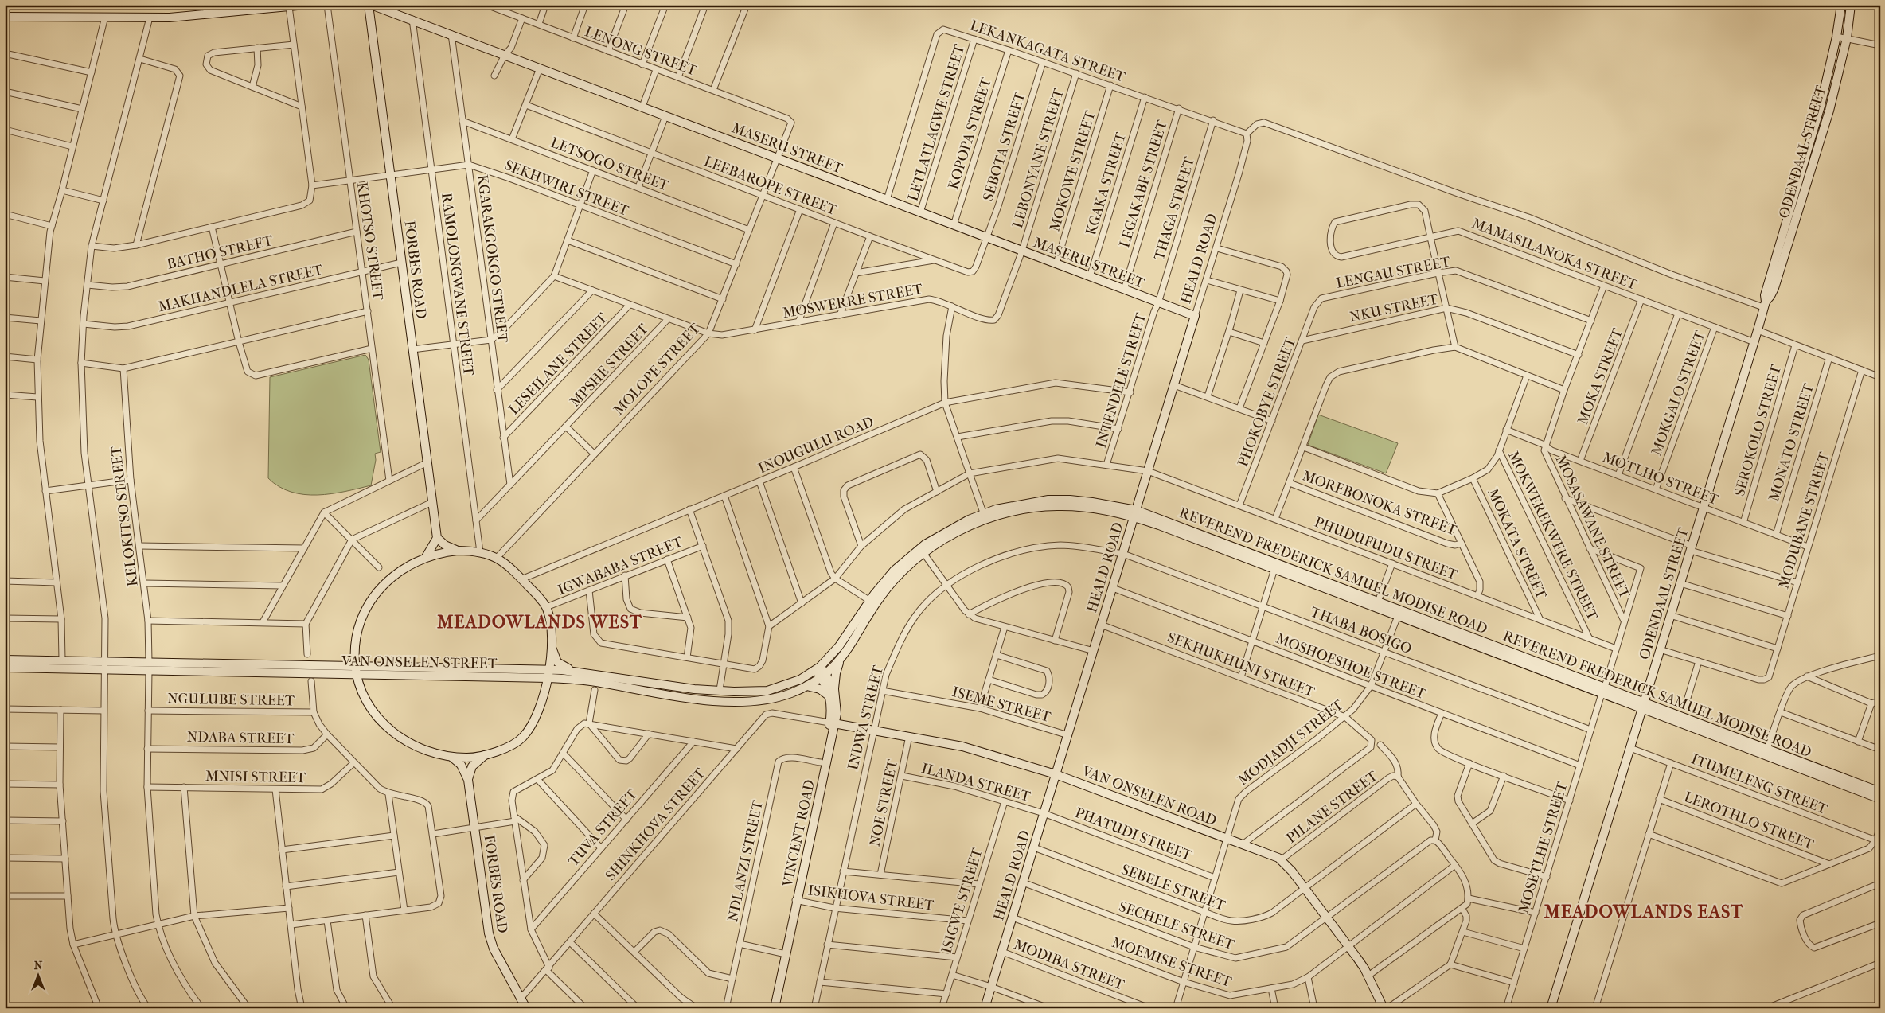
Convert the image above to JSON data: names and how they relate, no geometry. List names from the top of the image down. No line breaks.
{"streets":{"street":["LENONG STREET","LEKANKAGATA STREET","LETLATLAGWE STREET","KOPOPA STREET","SEBOTA STREET","MASERU STREET","ODENDAAL STREET","LEBONYANE STREET","LETSOGO STREET","MOKOWE STREET","KGAKA STREET","LEGAKABE STREET","LEEBAROPE STREET","SEKHWIRI STREET","THAGA STREET","KHOTSO STREET","BATHO STREET","MAMASILANOKA STREET","KGARAKGOKGO STREET","HEALD ROAD","FORBES ROAD","LENGAU STREET","RAMOLONGWANE STREET","MAKHANDLELA STREET","MOSWERRE STREET","NKU STREET","LESEILANE STREET","MPSHE STREET","MOLOPE STREET","MOKA STREET","INTENDELE STREET","MOKGALO STREET","PHOKOBYE STREET","SEROKOLO STREET","MONATO STREET","INOUGULU ROAD","MOTLHO STREET","MOREBONOKA STREET","KELOKITSO STREET","MODUBANE STREET","MOSASAWANE STREET","MOKWEREKWERE STREET","MOKATA STREET","PHUDUFUDU STREET","IGWABABA STREET","REVEREND FREDERICK SAMUEL MODISE ROAD","THABA BOSIGO","VAN ONSELEN STREET","SEKHUKHUNI STREET","MOSHOESHOE STREET","NGULUBE STREET","ISEME STREET","INDWA STREET","NDABA STREET","MODJADJI STREET","MNISI STREET","ILANDA STREET","ITUMELENG STREET","VAN ONSELEN ROAD","NOE STREET","PILANE STREET","LEROTHLO STREET","SHINKHOVA STREET","TUVA STREET","VINCENT ROAD","PHATUDI STREET","MOSETLHE STREET","NDLANZI STREET","SEBELE STREET","ISIKHOVA STREET","ISIGWE STREET","SECHELE STREET","MOEMISE STREET","MODIBA STREET"]},"crossings":[["LENONG STREET","MOLOPE STREET"],["LEKANKAGATA STREET","LETLATLAGWE STREET"],["LEKANKAGATA STREET","KOPOPA STREET"],["LEKANKAGATA STREET","SEBOTA STREET"],["LEKANKAGATA STREET","MASERU STREET"],["LEKANKAGATA STREET","LEBONYANE STREET"],["LEKANKAGATA STREET","MOKOWE STREET"],["LEKANKAGATA STREET","KGAKA STREET"],["LEKANKAGATA STREET","LEGAKABE STREET"],["LEKANKAGATA STREET","THAGA STREET"],["LEKANKAGATA STREET","HEALD ROAD"],["LETLATLAGWE STREET","MASERU STREET"],["KOPOPA STREET","MASERU STREET"],["SEBOTA STREET","MASERU STREET"],["SEBOTA STREET","LEEBAROPE STREET"],["MASERU STREET","LEBONYANE STREET"],["MASERU STREET","MOKOWE STREET"],["MASERU STREET","KGAKA STREET"],["MASERU STREET","LEGAKABE STREET"],["MASERU STREET","LEEBAROPE STREET"],["MASERU STREET","THAGA STREET"],["MASERU STREET","KGARAKGOKGO STREET"],["MASERU STREET","HEALD ROAD"],["MASERU STREET","FORBES ROAD"],["MASERU STREET","RAMOLONGWANE STREET"],["MASERU STREET","MOSWERRE STREET"],["MASERU STREET","MOLOPE STREET"],["MASERU STREET","INTENDELE STREET"],["ODENDAAL STREET","MAMASILANOKA STREET"],["ODENDAAL STREET","MOTLHO STREET"],["ODENDAAL STREET","REVEREND FREDERICK SAMUEL MODISE ROAD"],["ODENDAAL STREET","ITUMELENG STREET"],["LEBONYANE STREET","MOSWERRE STREET"],["LETSOGO STREET","KGARAKGOKGO STREET"],["LETSOGO STREET","MOLOPE STREET"],["LEEBAROPE STREET","MOLOPE STREET"],["SEKHWIRI STREET","KHOTSO STREET"],["SEKHWIRI STREET","KGARAKGOKGO STREET"],["SEKHWIRI STREET","FORBES ROAD"],["SEKHWIRI STREET","RAMOLONGWANE STREET"],["SEKHWIRI STREET","MOLOPE STREET"],["THAGA STREET","INTENDELE STREET"],["KHOTSO STREET","BATHO STREET"],["KHOTSO STREET","MAKHANDLELA STREET"],["MAMASILANOKA STREET","MOKA STREET"],["MAMASILANOKA STREET","MOKGALO STREET"],["MAMASILANOKA STREET","MOSASAWANE STREET"],["KGARAKGOKGO STREET","LESEILANE STREET"],["KGARAKGOKGO STREET","MPSHE STREET"],["HEALD ROAD","PHUDUFUDU STREET"],["HEALD ROAD","REVEREND FREDERICK SAMUEL MODISE ROAD"],["HEALD ROAD","THABA BOSIGO"],["HEALD ROAD","SEKHUKHUNI STREET"],["HEALD ROAD","MOSHOESHOE STREET"],["HEALD ROAD","ISEME STREET"],["HEALD ROAD","INDWA STREET"],["HEALD ROAD","ILANDA STREET"],["HEALD ROAD","VAN ONSELEN ROAD"],["HEALD ROAD","PHATUDI STREET"],["HEALD ROAD","SEBELE STREET"],["HEALD ROAD","SECHELE STREET"],["HEALD ROAD","MOEMISE STREET"],["HEALD ROAD","MODIBA STREET"],["FORBES ROAD","MAKHANDLELA STREET"],["FORBES ROAD","SHINKHOVA STREET"],["LENGAU STREET","PHOKOBYE STREET"],["LENGAU STREET","MOSASAWANE STREET"],["RAMOLONGWANE STREET","MPSHE STREET"],["MOSWERRE STREET","LESEILANE STREET"],["MOSWERRE STREET","MPSHE STREET"],["MOSWERRE STREET","MOLOPE STREET"],["NKU STREET","PHOKOBYE STREET"],["NKU STREET","MOSASAWANE STREET"],["MOKA STREET","MOTLHO STREET"],["INTENDELE STREET","INOUGULU ROAD"],["INTENDELE STREET","PHUDUFUDU STREET"],["MOKGALO STREET","MOTLHO STREET"],["PHOKOBYE STREET","PHUDUFUDU STREET"],["SEROKOLO STREET","MOTLHO STREET"],["MONATO STREET","MOTLHO STREET"],["MOTLHO STREET","MODUBANE STREET"],["MOTLHO STREET","MOSASAWANE STREET"],["MOTLHO STREET","MOKWEREKWERE STREET"],["KELOKITSO STREET","VAN ONSELEN STREET"],["MOSASAWANE STREET","PHUDUFUDU STREET"],["MOSASAWANE STREET","REVEREND FREDERICK SAMUEL MODISE ROAD"],["MOSASAWANE STREET","MOSETLHE STREET"],["MOKWEREKWERE STREET","PHUDUFUDU STREET"],["MOKATA STREET","PHUDUFUDU STREET"],["REVEREND FREDERICK SAMUEL MODISE ROAD","VAN ONSELEN STREET"],["REVEREND FREDERICK SAMUEL MODISE ROAD","MODJADJI STREET"],["REVEREND FREDERICK SAMUEL MODISE ROAD","VINCENT ROAD"],["REVEREND FREDERICK SAMUEL MODISE ROAD","MOSETLHE STREET"],["THABA BOSIGO","INDWA STREET"],["THABA BOSIGO","MODJADJI STREET"],["THABA BOSIGO","MOSETLHE STREET"],["VAN ONSELEN STREET","VINCENT ROAD"],["SEKHUKHUNI STREET","MODJADJI STREET"],["SEKHUKHUNI STREET","VAN ONSELEN ROAD"],["MOSHOESHOE STREET","MODJADJI STREET"],["MOSHOESHOE STREET","MOSETLHE STREET"],["ISEME STREET","INDWA STREET"],["INDWA STREET","VAN ONSELEN ROAD"],["INDWA STREET","ISIKHOVA STREET"],["MODJADJI STREET","VAN ONSELEN ROAD"],["MODJADJI STREET","PHATUDI STREET"],["MODJADJI STREET","SEBELE STREET"],["MODJADJI STREET","SECHELE STREET"],["MODJADJI STREET","MOEMISE STREET"],["ILANDA STREET","NOE STREET"],["ILANDA STREET","PHATUDI STREET"],["ILANDA STREET","ISIGWE STREET"],["VAN ONSELEN ROAD","NOE STREET"],["VAN ONSELEN ROAD","PILANE STREET"],["VAN ONSELEN ROAD","SHINKHOVA STREET"],["VAN ONSELEN ROAD","VINCENT ROAD"],["SHINKHOVA STREET","VINCENT ROAD"],["VINCENT ROAD","NDLANZI STREET"],["VINCENT ROAD","ISIKHOVA STREET"],["ISIKHOVA STREET","ISIGWE STREET"]],"districts":["MEADOWLANDS WEST","MEADOWLANDS EAST"],"north":"top"}
